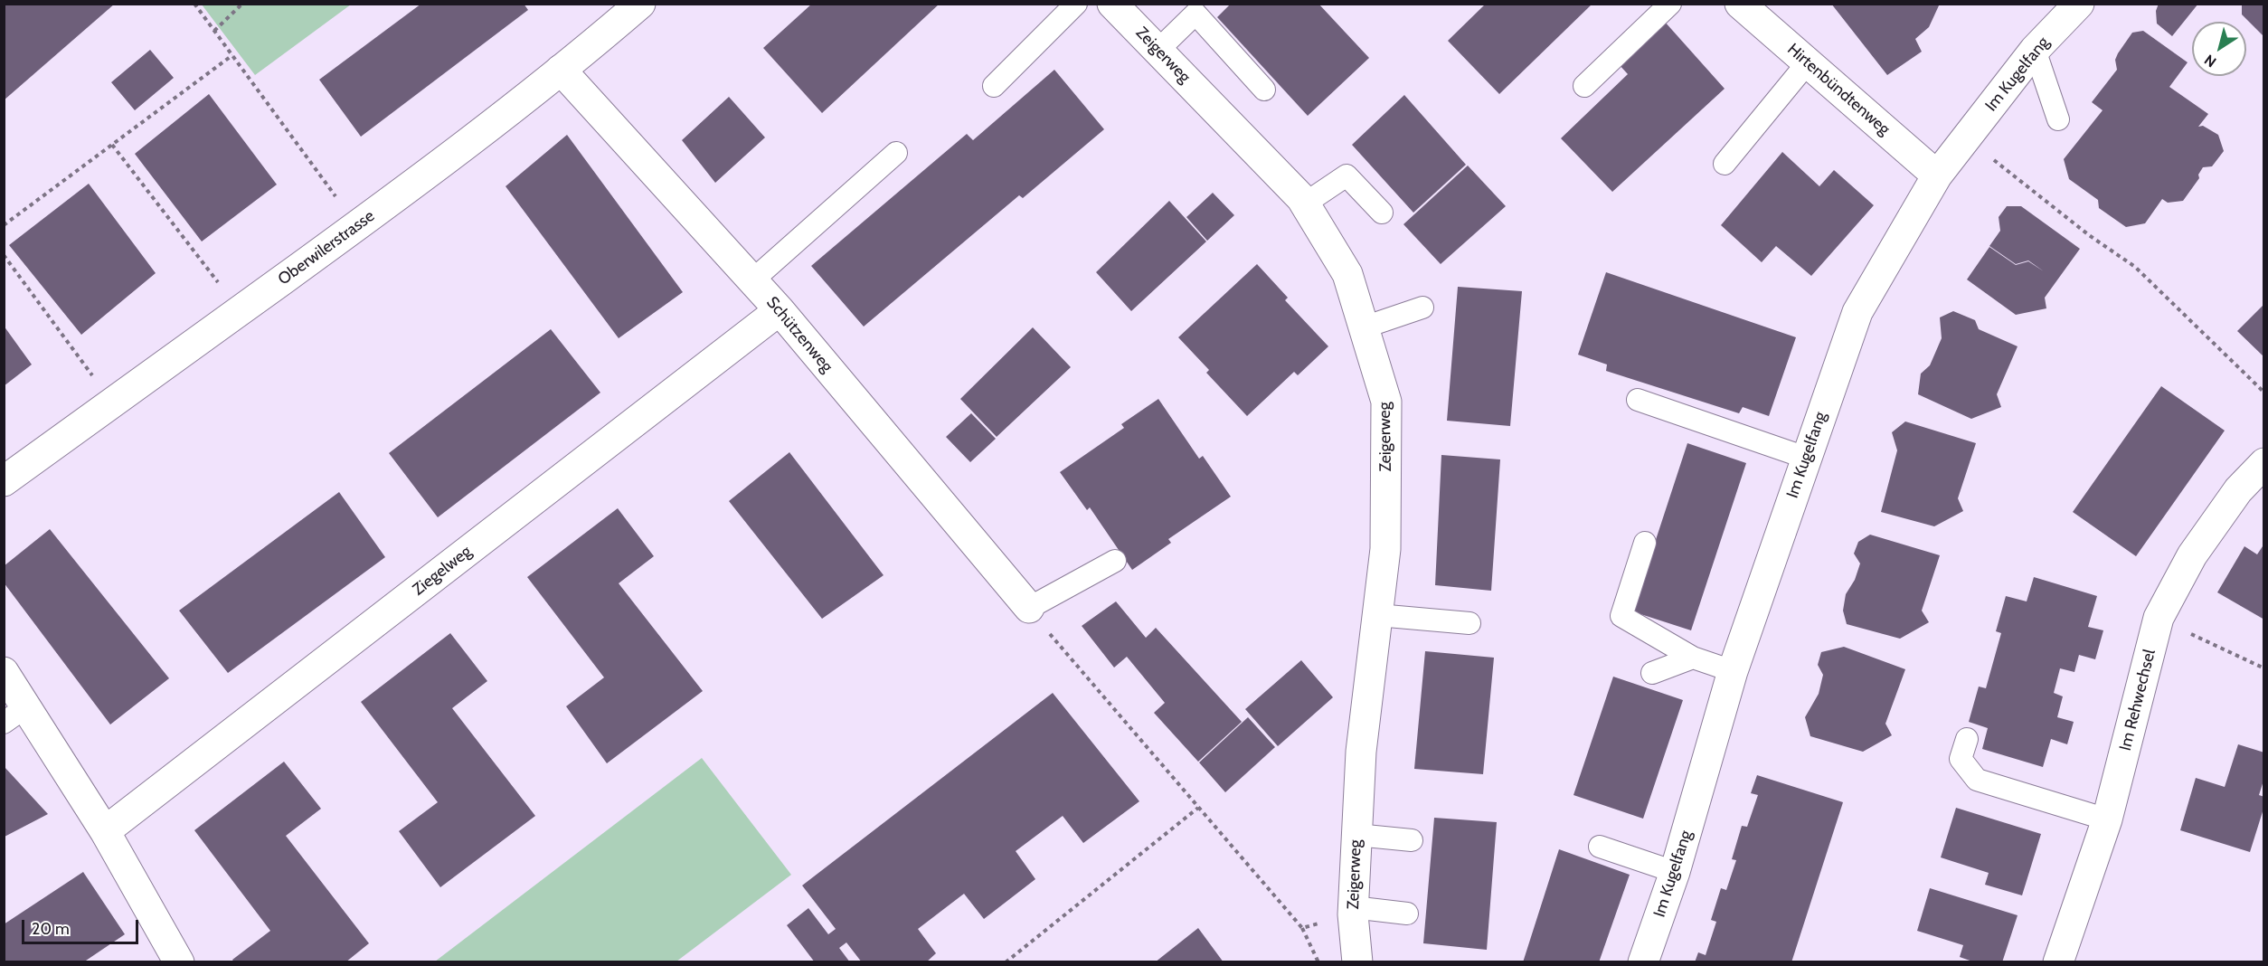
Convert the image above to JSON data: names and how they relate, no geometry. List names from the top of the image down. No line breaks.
{"streets":{"street":["Zeigerweg","Im Kugelfang","Hirtenbündtenweg","Oberwilerstrasse","Schützenweg","Ziegelweg","Im Rehwechsel"]},"crossings":[["Im Kugelfang","Hirtenbündtenweg"],["Oberwilerstrasse","Schützenweg"],["Schützenweg","Ziegelweg"]],"scale_bar":"20 m","north":"bottom left"}
